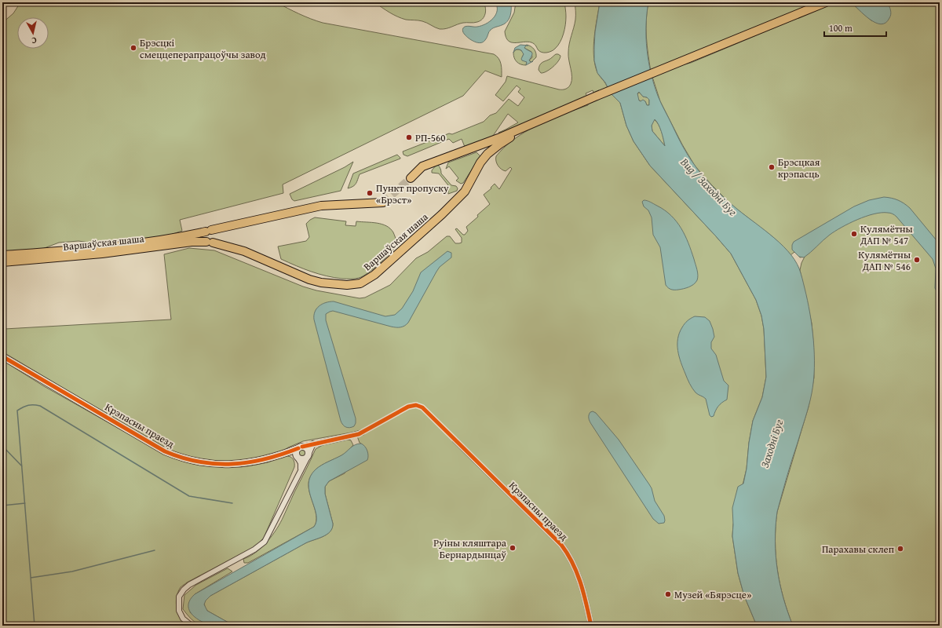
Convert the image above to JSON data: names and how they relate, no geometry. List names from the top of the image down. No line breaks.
{"streets":{"highway":["Варшаўская шаша"],"street":["Крэпасны праезд"]},"water":["Bug / Заходні Буг","Заходні Буг"],"places":["Брэсцкі смеццеперапрацоўчы завод","РП-560","Брэсцкая крэпасць","Пункт пропуску «Брэст»","Кулямётны ДАП № 547","Кулямётны ДАП № 546","Руіны кляштара Бернардынцаў","Парахавы склеп","Музей «Бярэсце»"],"scale_bar":"100 m","north":"bottom"}
